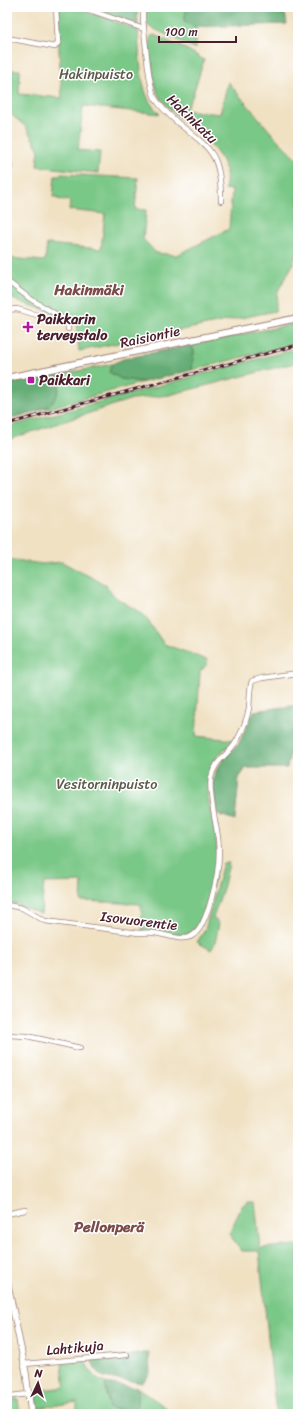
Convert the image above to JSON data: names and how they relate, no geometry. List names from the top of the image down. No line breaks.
{"streets":{"main road":["Raisiontie"],"street":["Hakinkatu","Isovuorentie","Lahtikuja"]},"districts":["Hakinmäki","Pellonperä"],"parks":["Hakinpuisto","Vesitorninpuisto"],"places":{"health":["Paikkarin terveystalo"],"transit":["Paikkari"]},"scale_bar":"100 m","north":"top"}
